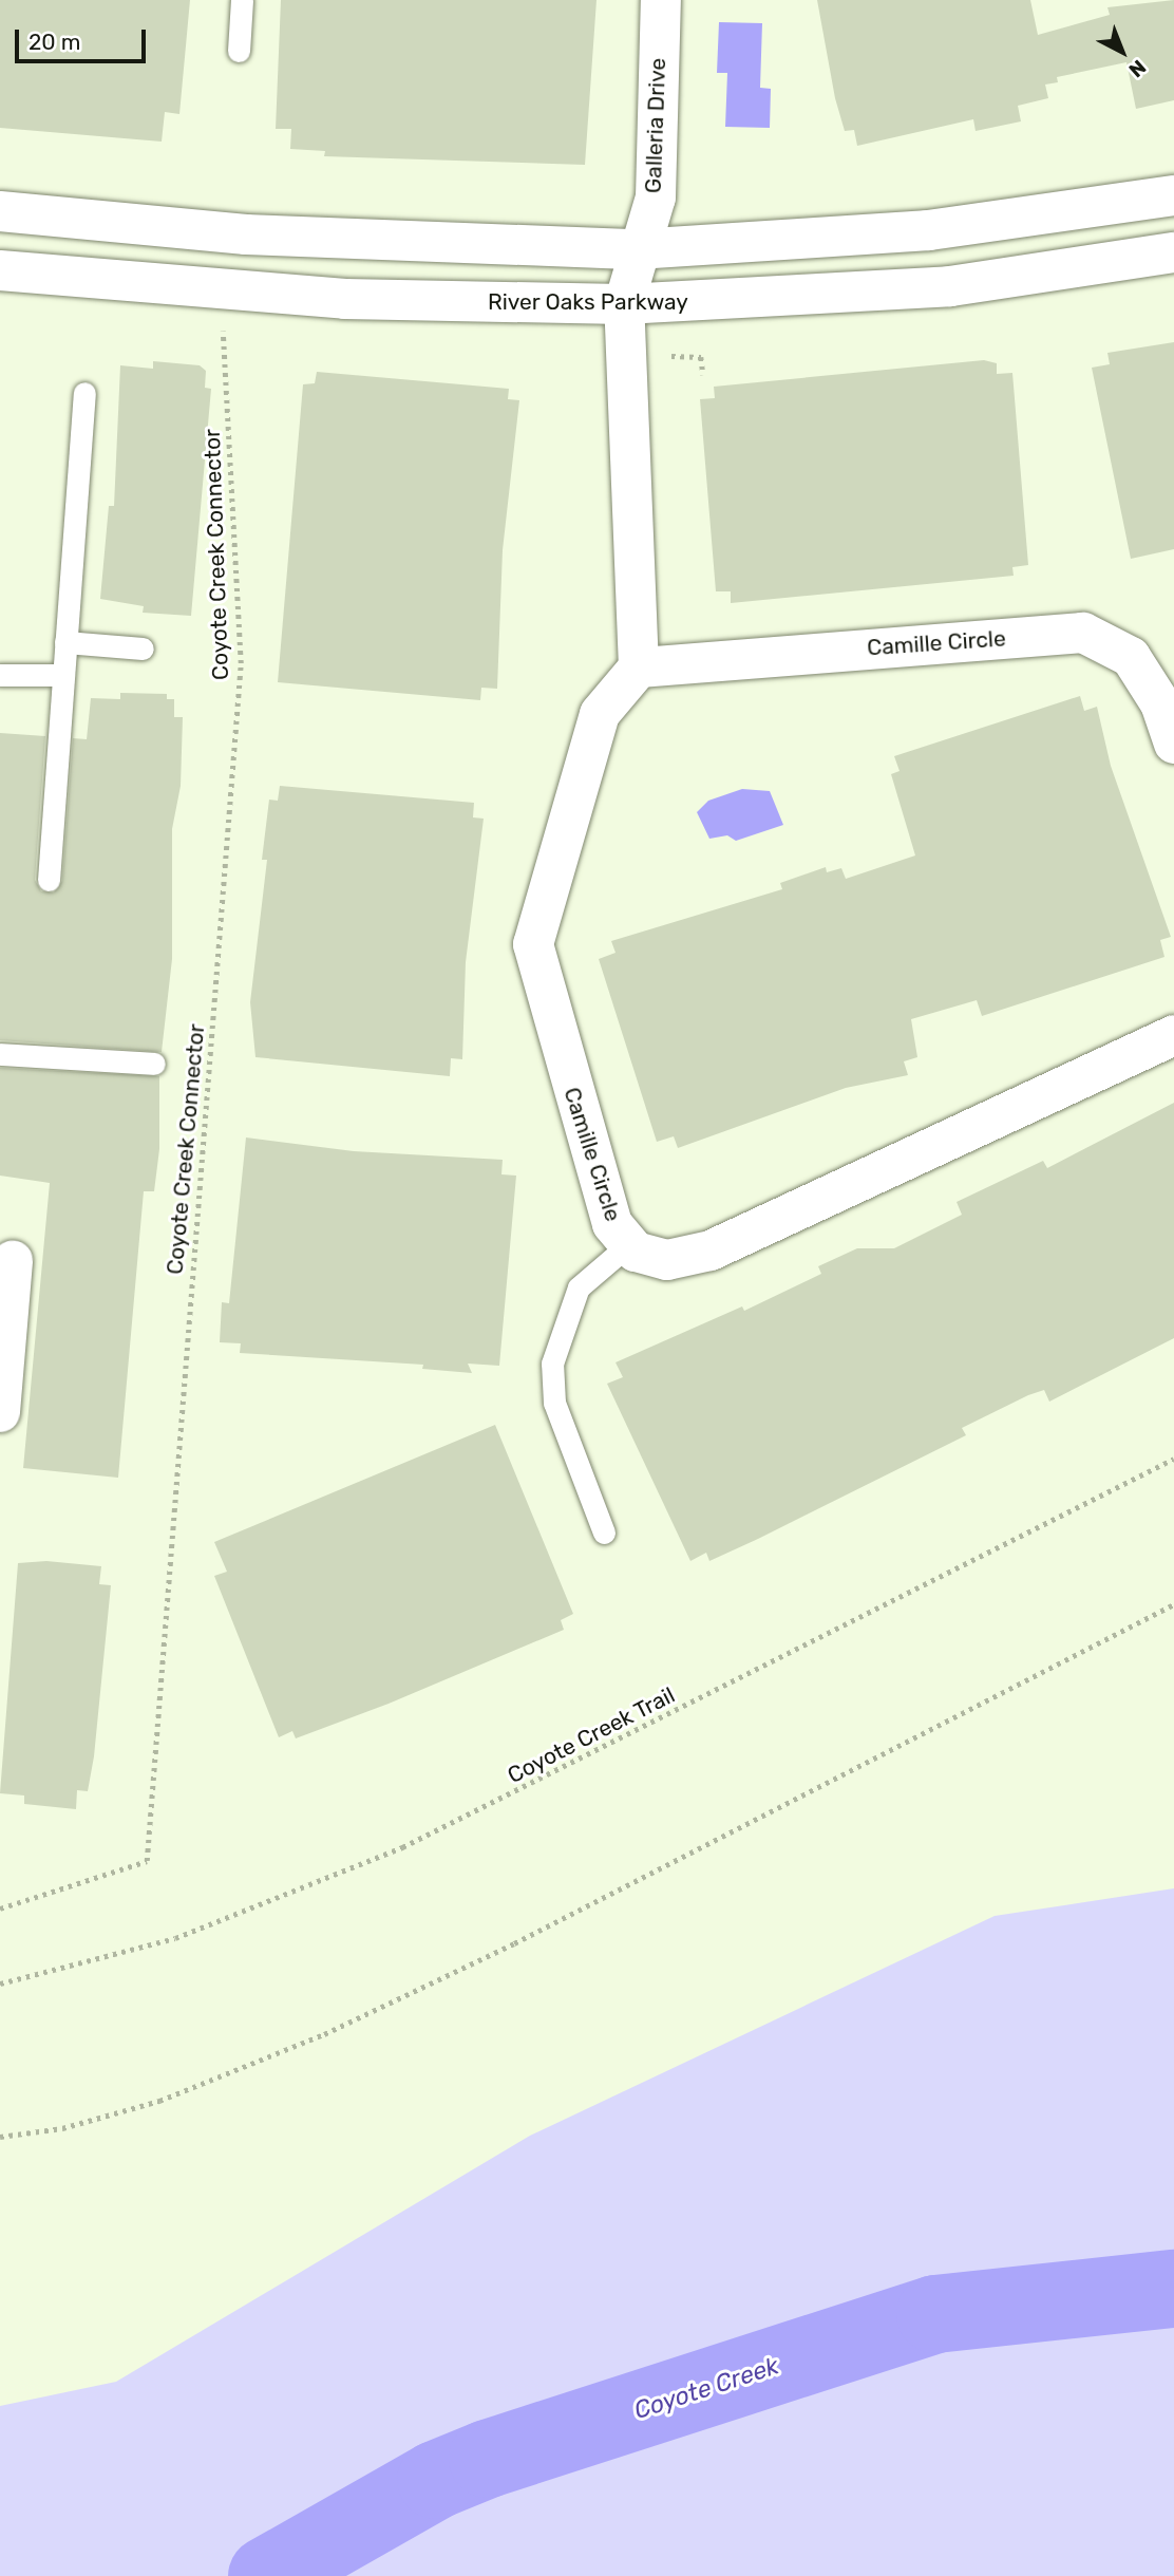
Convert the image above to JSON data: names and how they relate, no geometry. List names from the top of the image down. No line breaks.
{"streets":{"street":["Galleria Drive","River Oaks Parkway","Camille Circle"],"path":["Coyote Creek Connector","Coyote Creek Trail"]},"crossings":[["River Oaks Parkway","Coyote Creek Connector"]],"water":["Coyote Creek"],"scale_bar":"20 m","north":"bottom right"}
